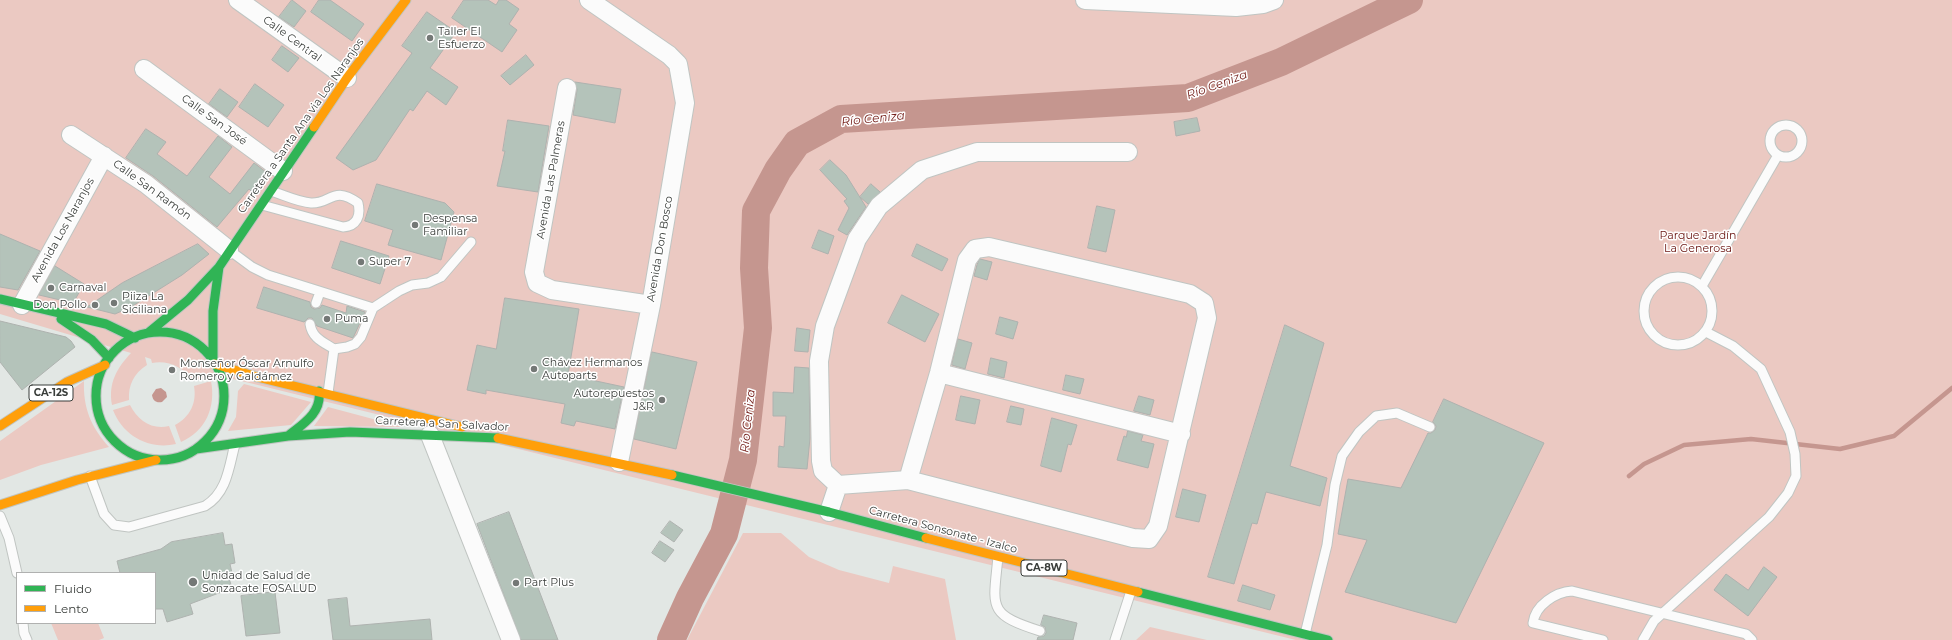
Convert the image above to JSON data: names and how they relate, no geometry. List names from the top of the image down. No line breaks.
{"streets":{"main road":["Carretera a Santa Ana via Los Naranjos","CA-12S","Carretera a San Salvador","Carretera Sonsonate - Izalco","CA-8W"],"street":["Calle Central","Calle San José","Avenida Las Palmeras","Calle San Ramón","Avenida Los Naranjos","Avenida Don Bosco"]},"crossings":[["Calle Central","Carretera a Santa Ana via Los Naranjos"],["Calle San José","Carretera a Santa Ana via Los Naranjos"],["Carretera a Santa Ana via Los Naranjos","Calle San Ramón"],["Avenida Las Palmeras","Avenida Don Bosco"],["Calle San Ramón","Avenida Los Naranjos"],["Avenida Don Bosco","Carretera a San Salvador"],["CA-12S","Carretera a San Salvador"],["Carretera a San Salvador","Carretera Sonsonate - Izalco"]],"water":["Río Ceniza"],"parks":["Parque Jardín La Generosa"],"places":["Taller El Esfuerzo","Despensa Familiar","Super 7","Carnaval","Piiza La Siciliana","Don Pollo","Puma","Chávez Hermanos Autoparts","Monseñor Óscar Arnulfo Romero y Galdámez","Autorepuestos J&R","Unidad de Salud de Sonzacate FOSALUD","Part Plus"],"legend":["Fluido","Lento"]}
